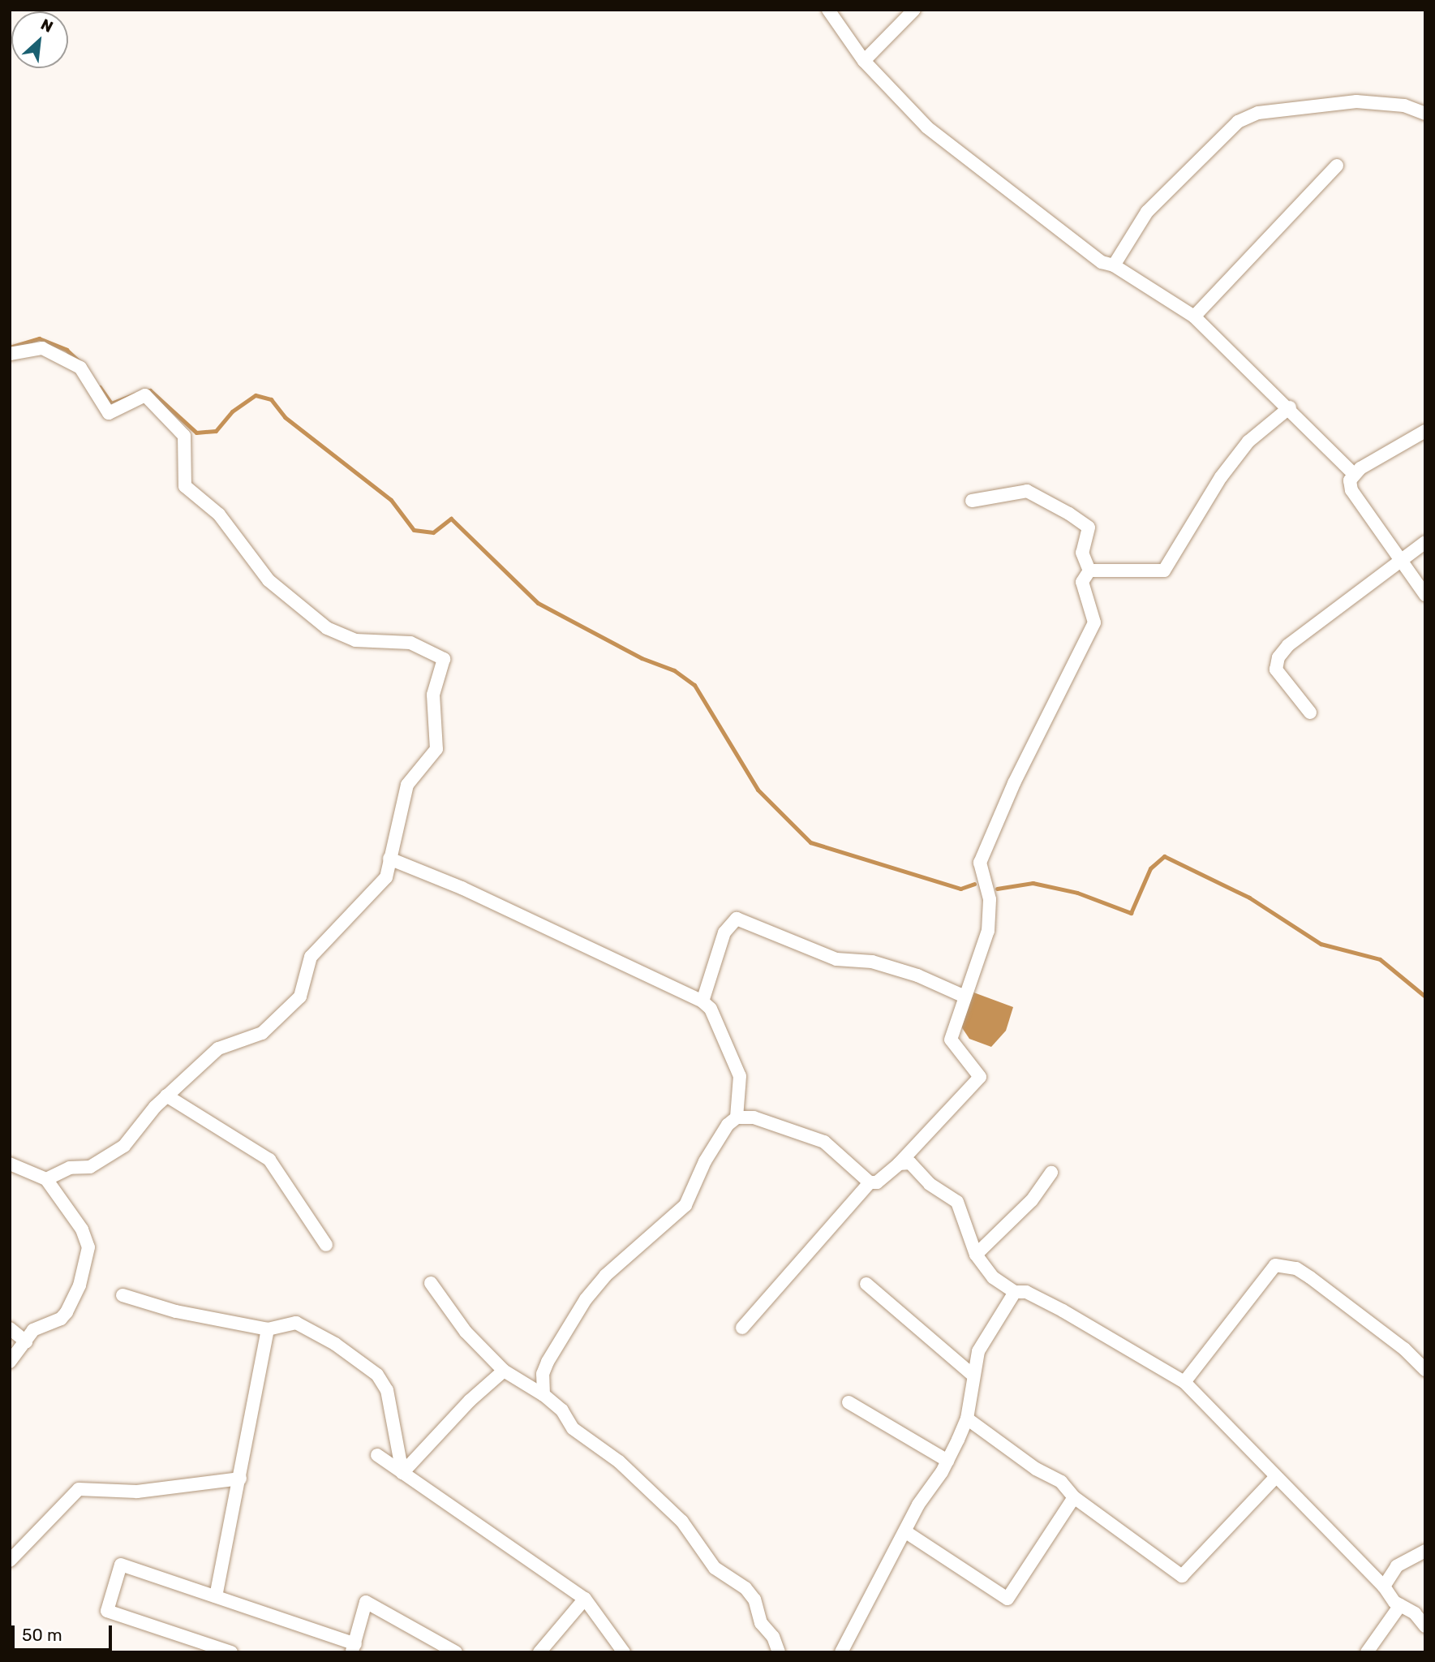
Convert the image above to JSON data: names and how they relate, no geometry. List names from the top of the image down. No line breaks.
{"scale_bar":"50 m","north":"top right"}
